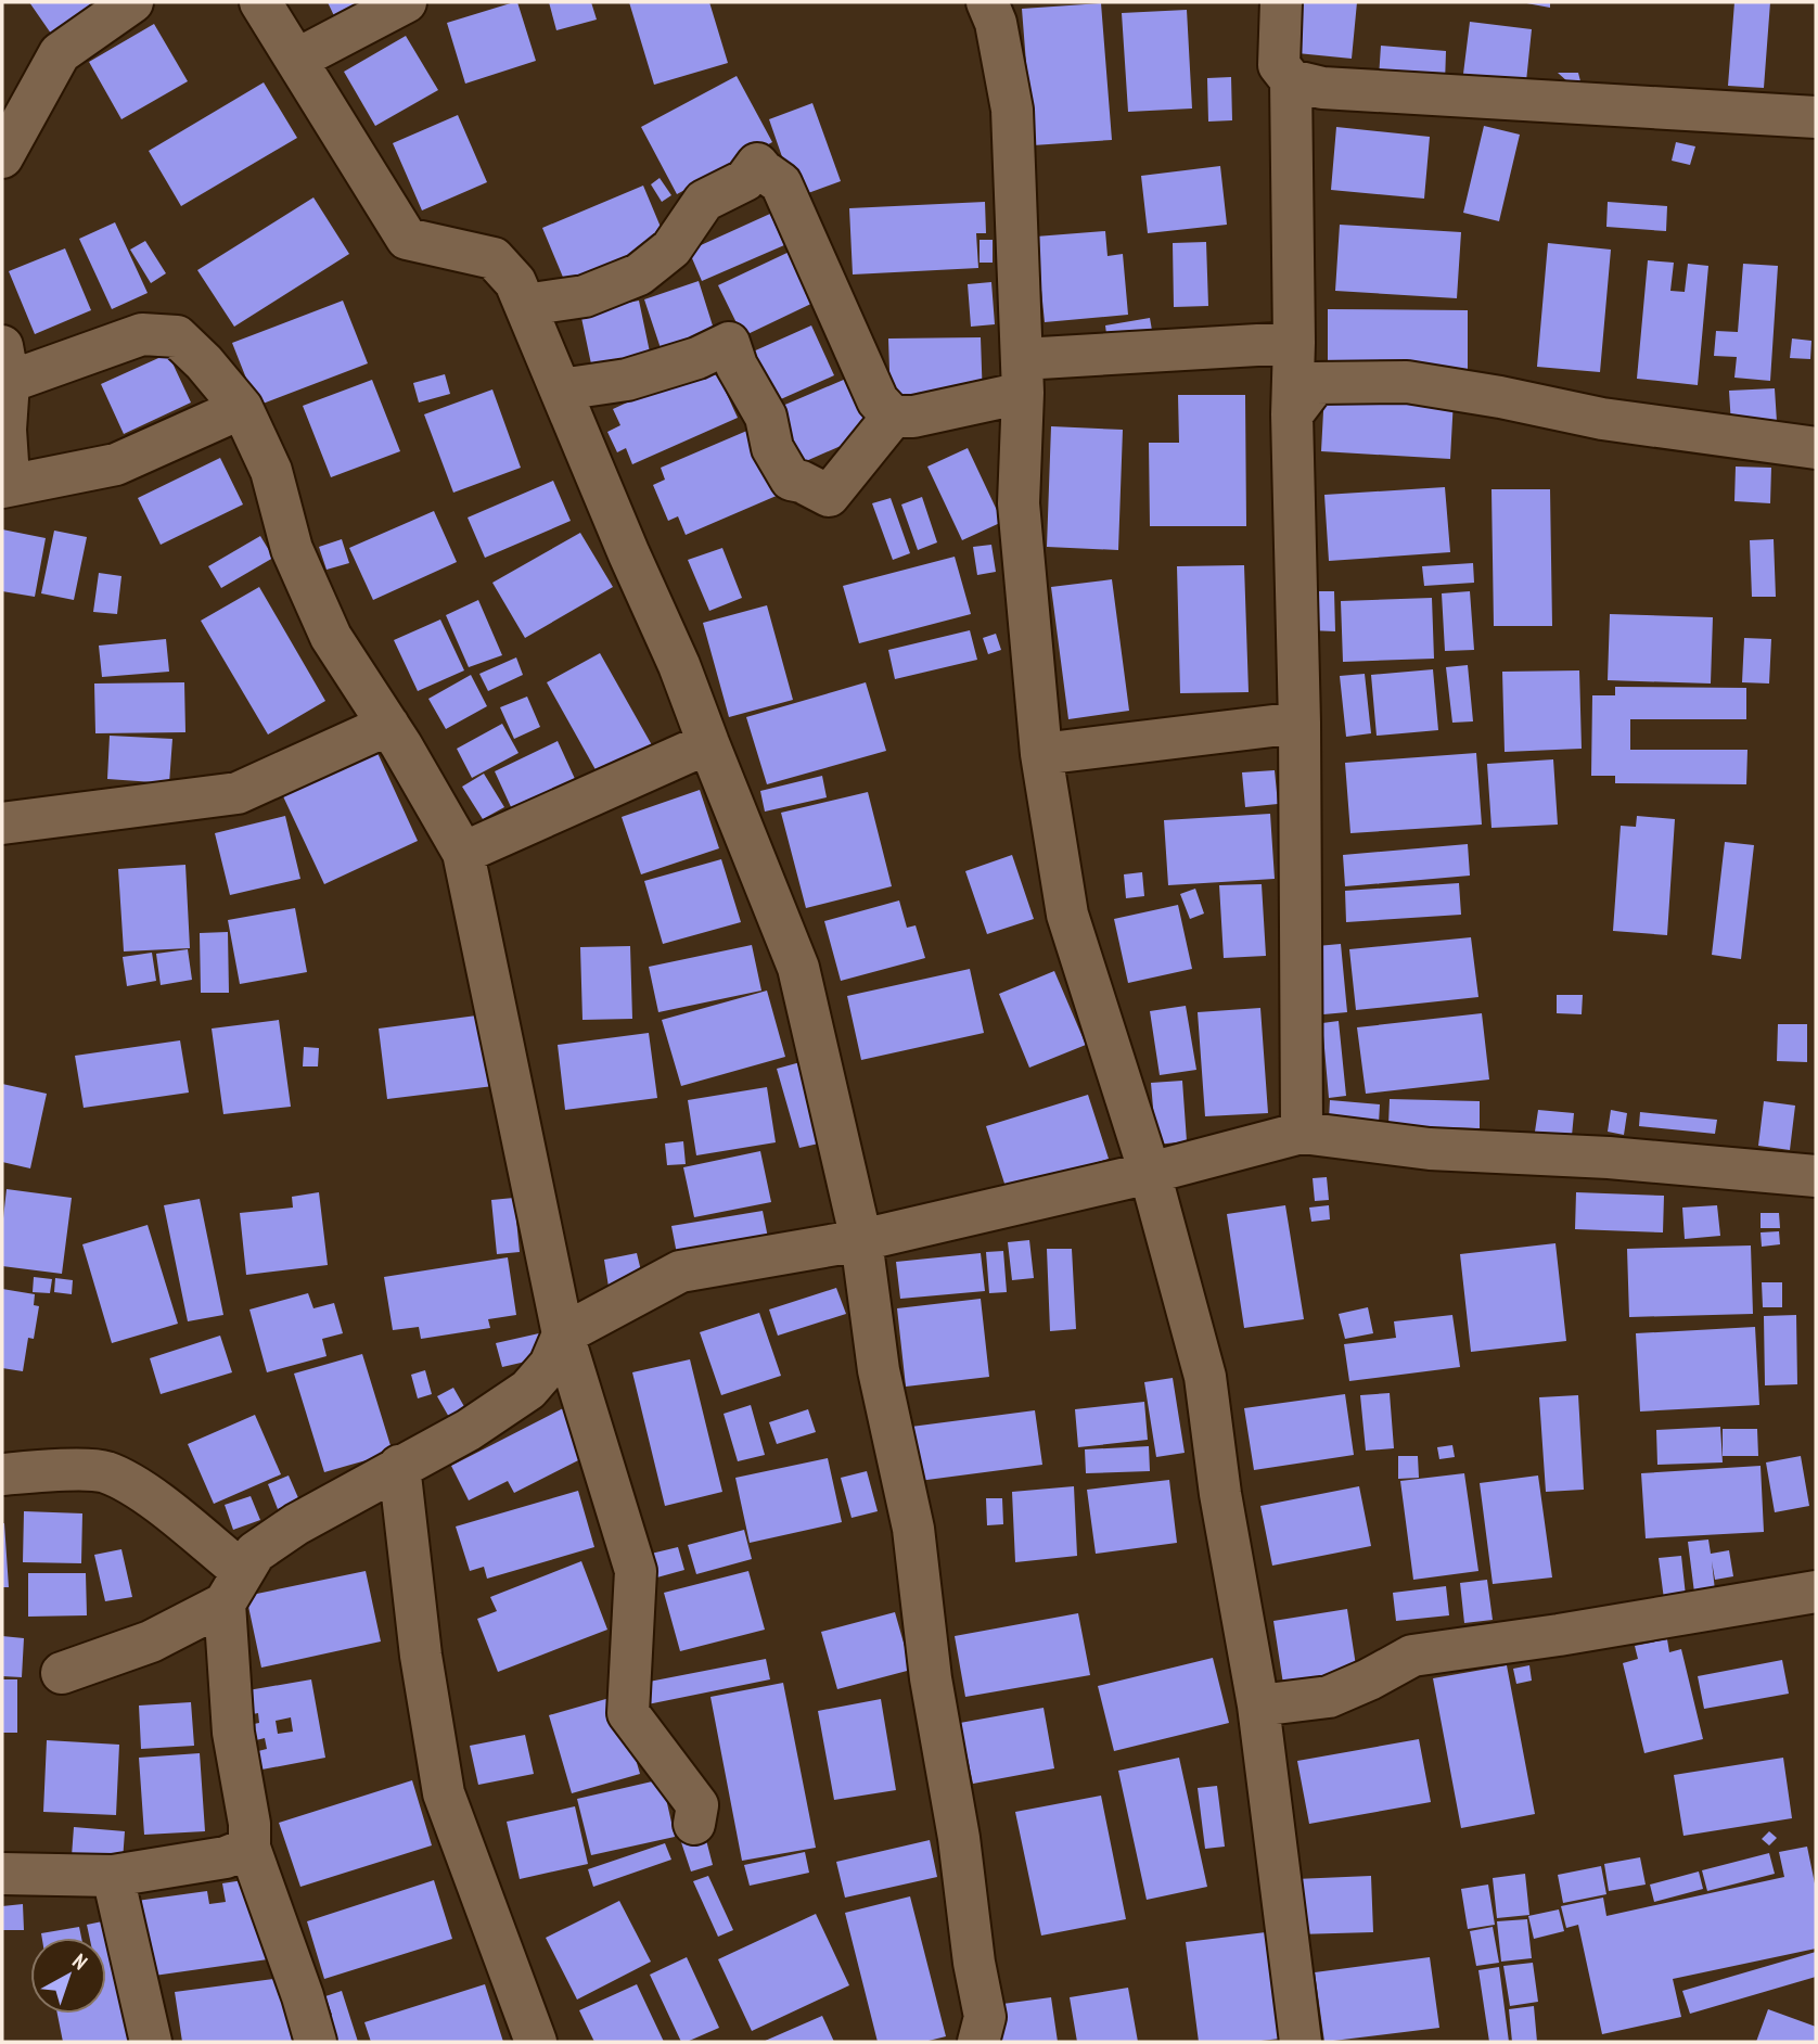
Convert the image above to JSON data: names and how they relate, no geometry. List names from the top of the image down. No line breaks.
{"north":"top right"}
